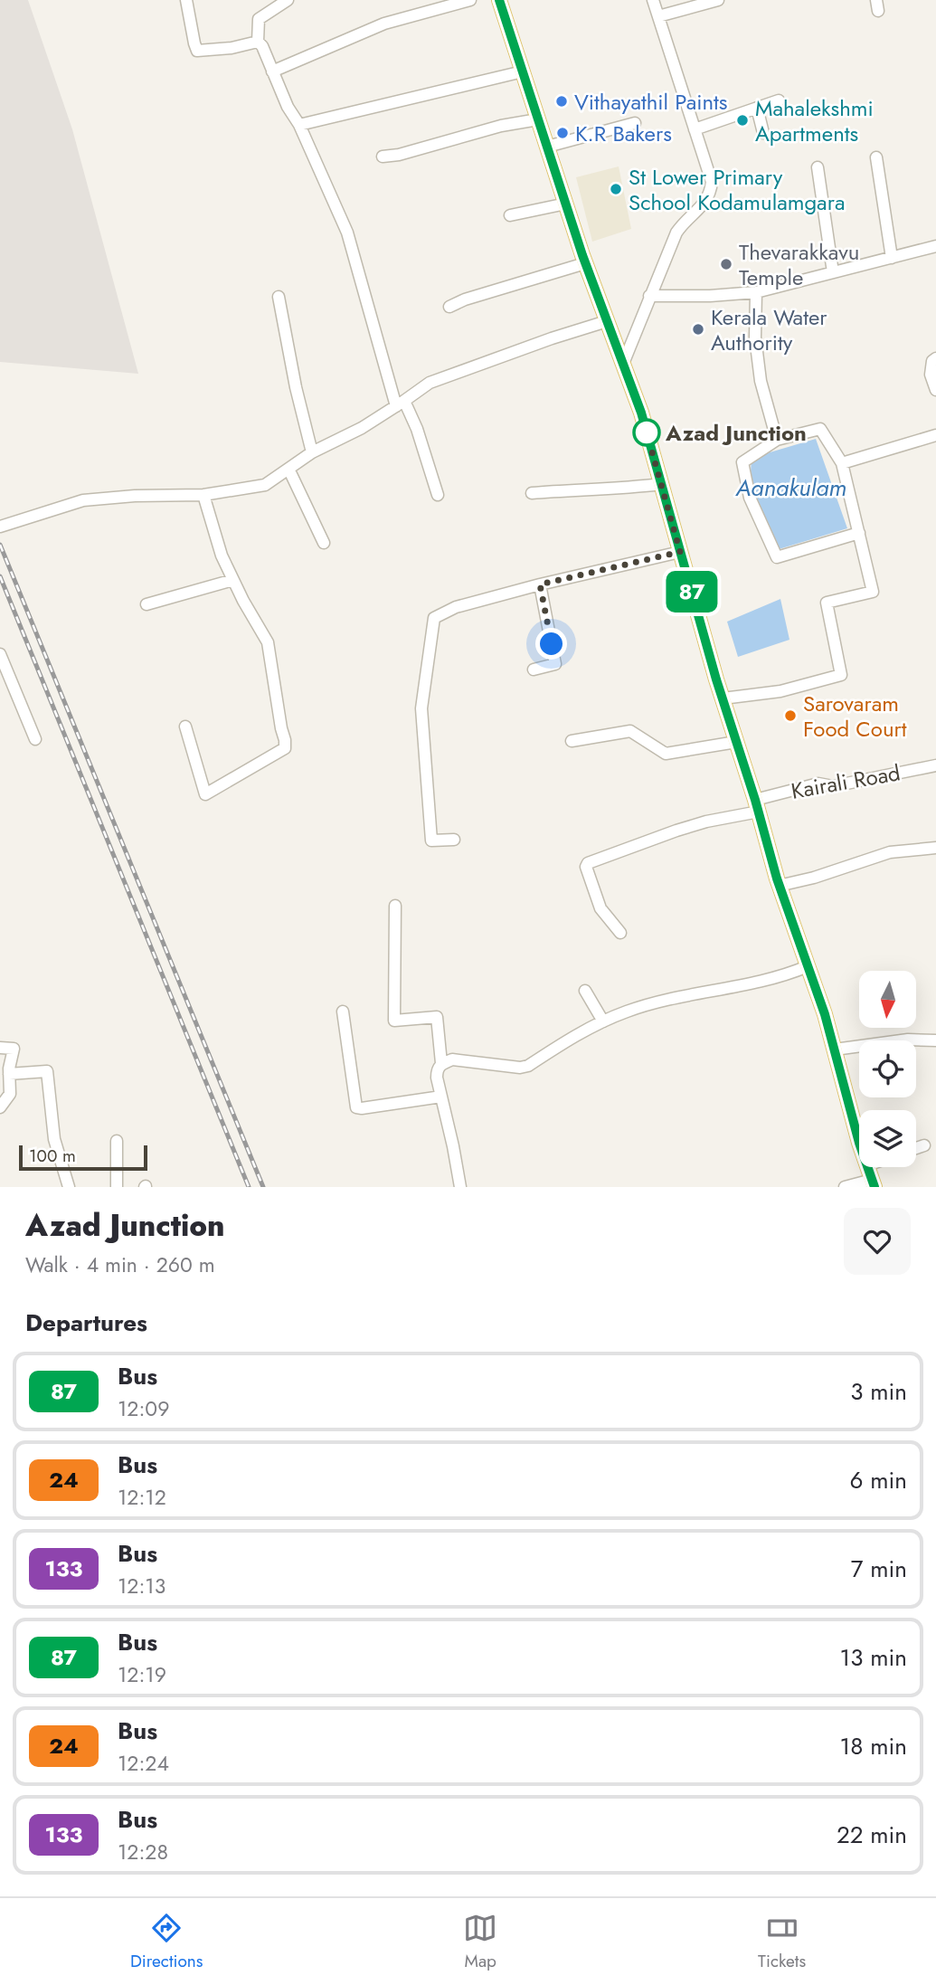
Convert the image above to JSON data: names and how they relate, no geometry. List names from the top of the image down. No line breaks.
{"streets":{"street":["Kairali Road"]},"water":["Aanakulam"],"places":["Vithayathil Paints","Mahalekshmi Apartments","K.R Bakers","St Lower Primary School Kodamulamgara","Thevarakkavu Temple","Kerala Water Authority","Azad Junction","Sarovaram Food Court"],"lines":["bus line 87"],"scale_bar":"100 m","north":"bottom","page":{"on_map":"87","scale":"100 m","heading":[["Azad Junction","Walk · 4 min · 260 m"],"Departures"],"list":[{"mark":"87","name":"Bus","note":"12:09","value":"3 min"},{"mark":"24","name":"Bus","note":"12:12","value":"6 min"},{"mark":"133","name":"Bus","note":"12:13","value":"7 min"},{"mark":"87","name":"Bus","note":"12:19","value":"13 min"},{"mark":"24","name":"Bus","note":"12:24","value":"18 min"},{"mark":"133","name":"Bus","note":"12:28","value":"22 min"}],"tabs":["Directions","Map","Tickets"]}}
